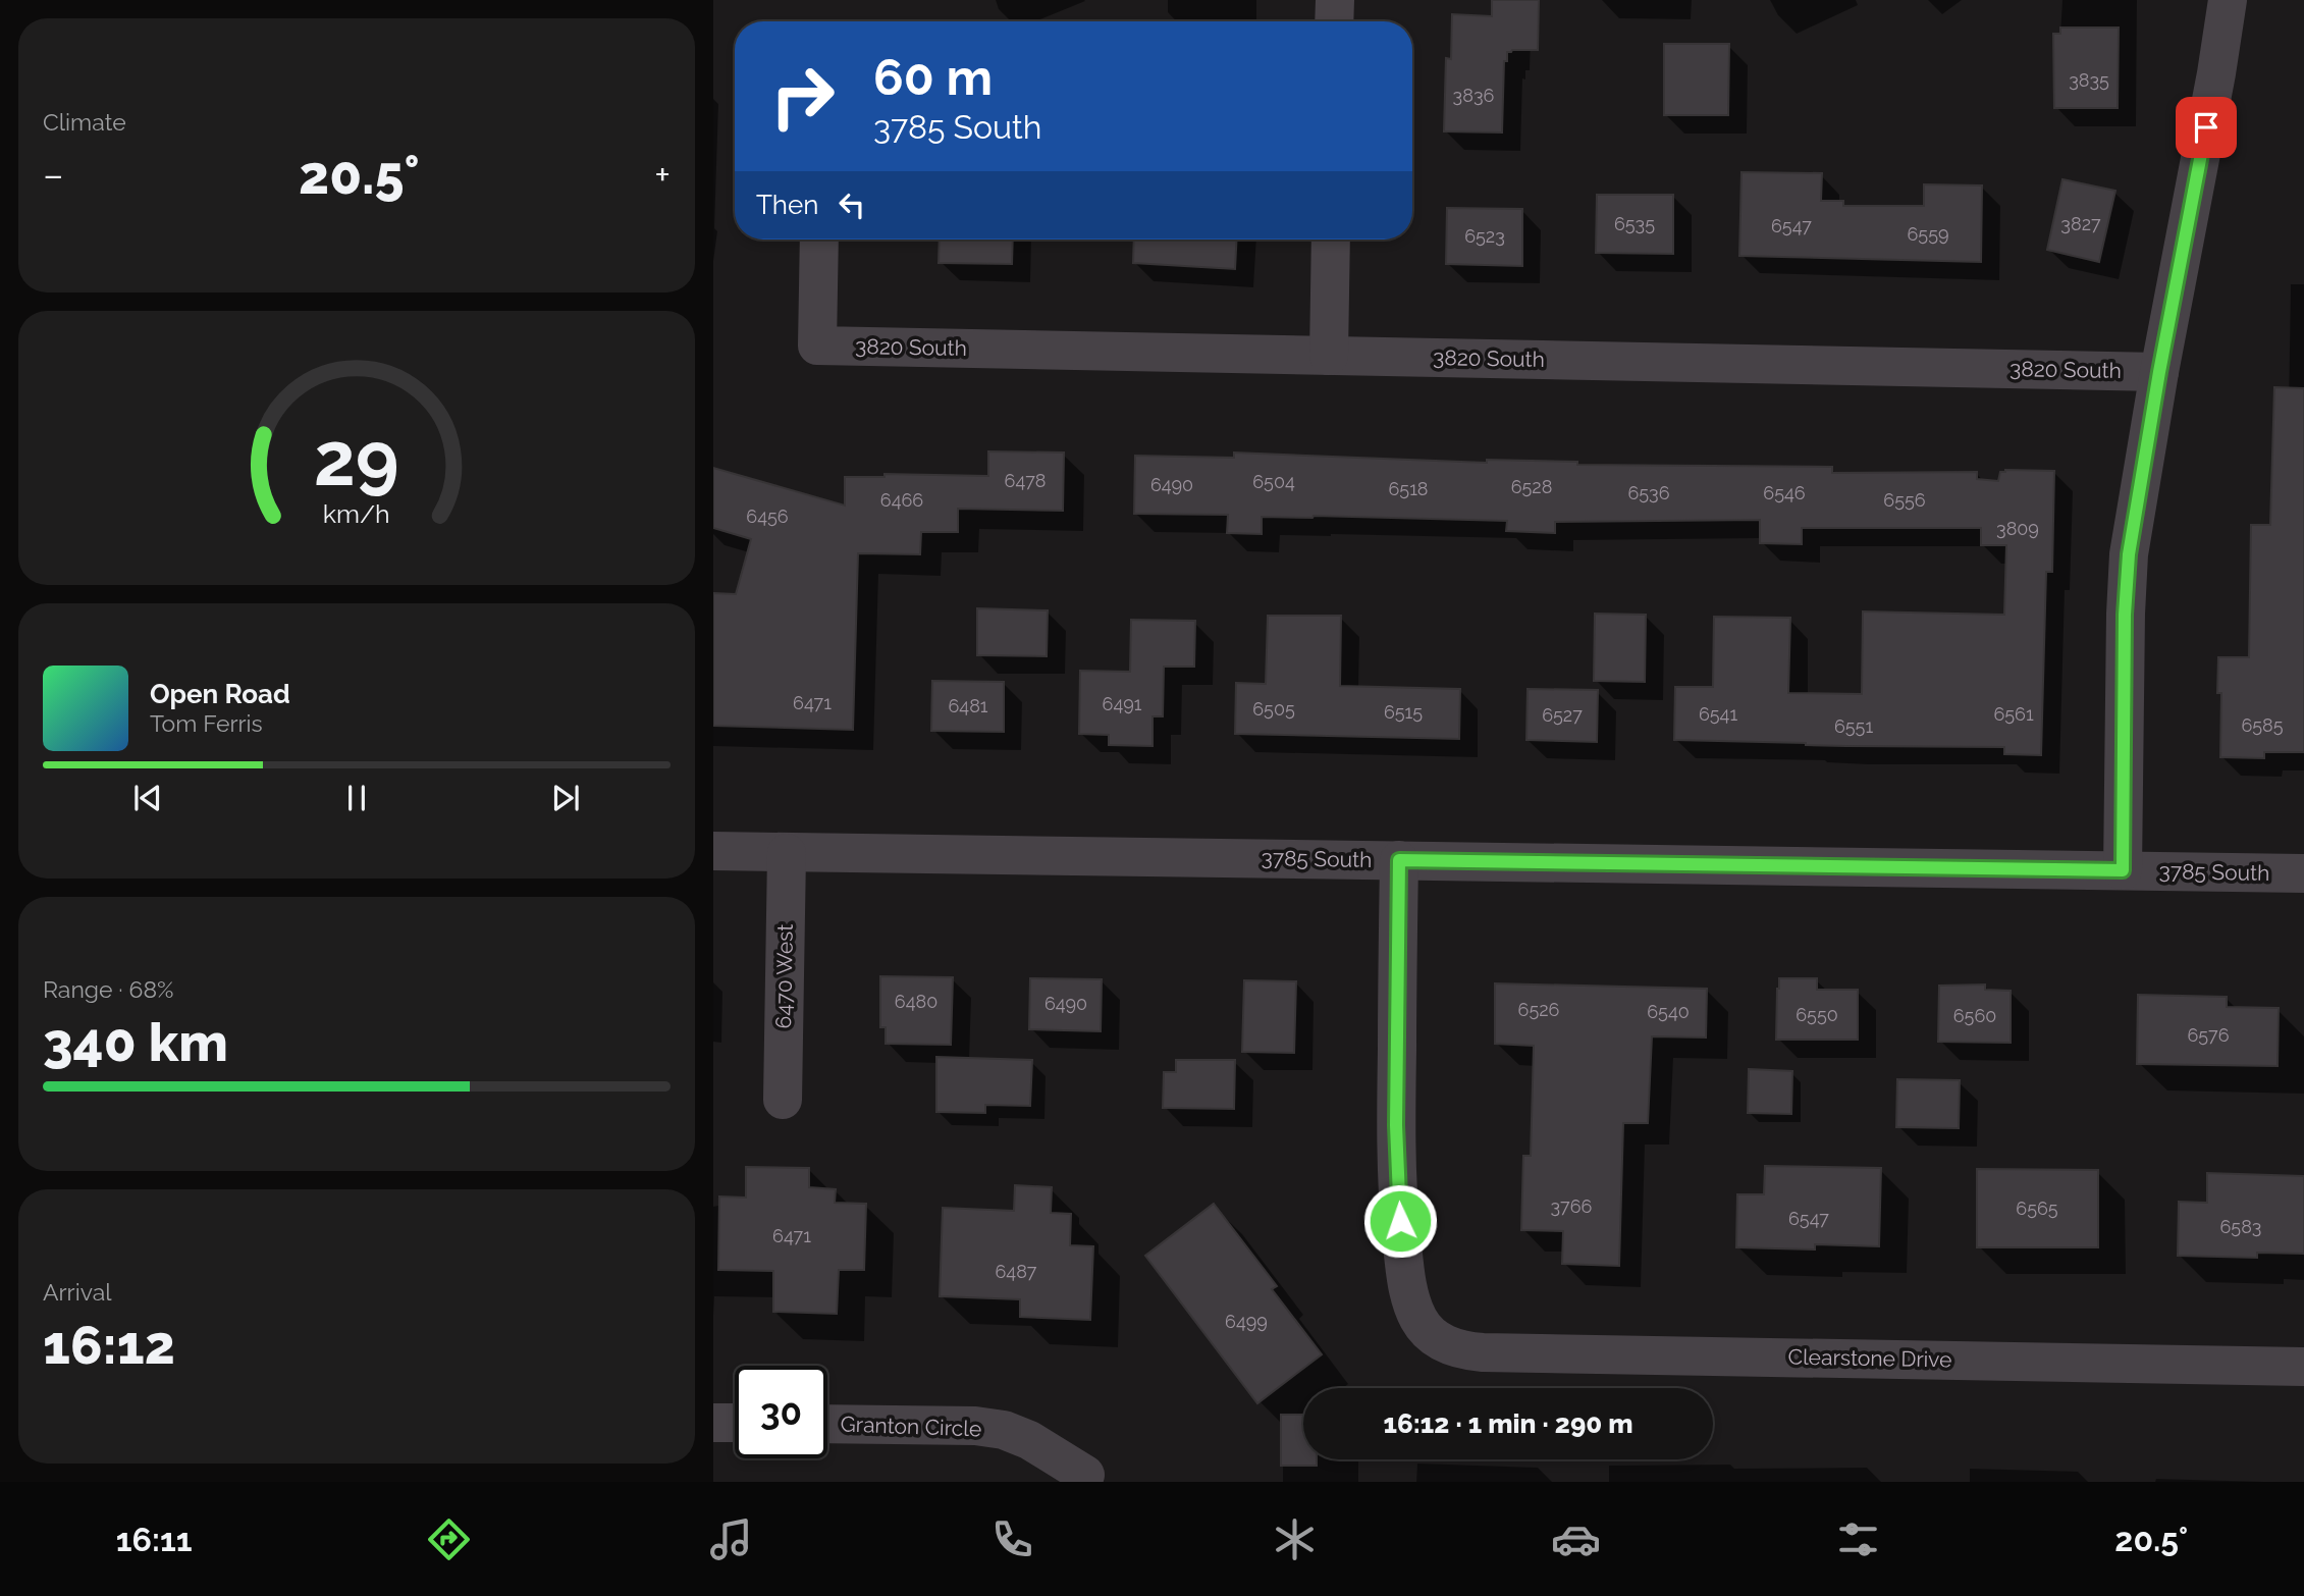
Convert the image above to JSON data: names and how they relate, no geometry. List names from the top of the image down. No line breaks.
{"streets":{"street":["3820 South","3785 South","6470 West","Clearstone Drive","Granton Circle"]},"crossings":[["3785 South","6470 West"],["3785 South","Clearstone Drive"]],"house_numbers":["3835","3836","6535","3827","6547","6559","6523","6478","6504","6490","6528","6518","6536","6546","6466","6556","6456","3809","6471","6491","6481","6505","6515","6541","6561","6527","6585","6551","6480","6490","6526","6540","6550","6560","6576","3766","6565","6547","6583","6471","6487","6499"],"page":{"tile":["Climate",["Range · 68%","340 km"],["Arrival","16:12"]],"turn":["60 m","3785 South"],"heat":["−","20.5°","+"],"then":"Then","song":["Open Road","Tom Ferris"],"limit":"30","trip":"16:12 · 1 min · 290 m","tabs":["16:11","20.5°"],"gauge":["29","km/h"]}}
